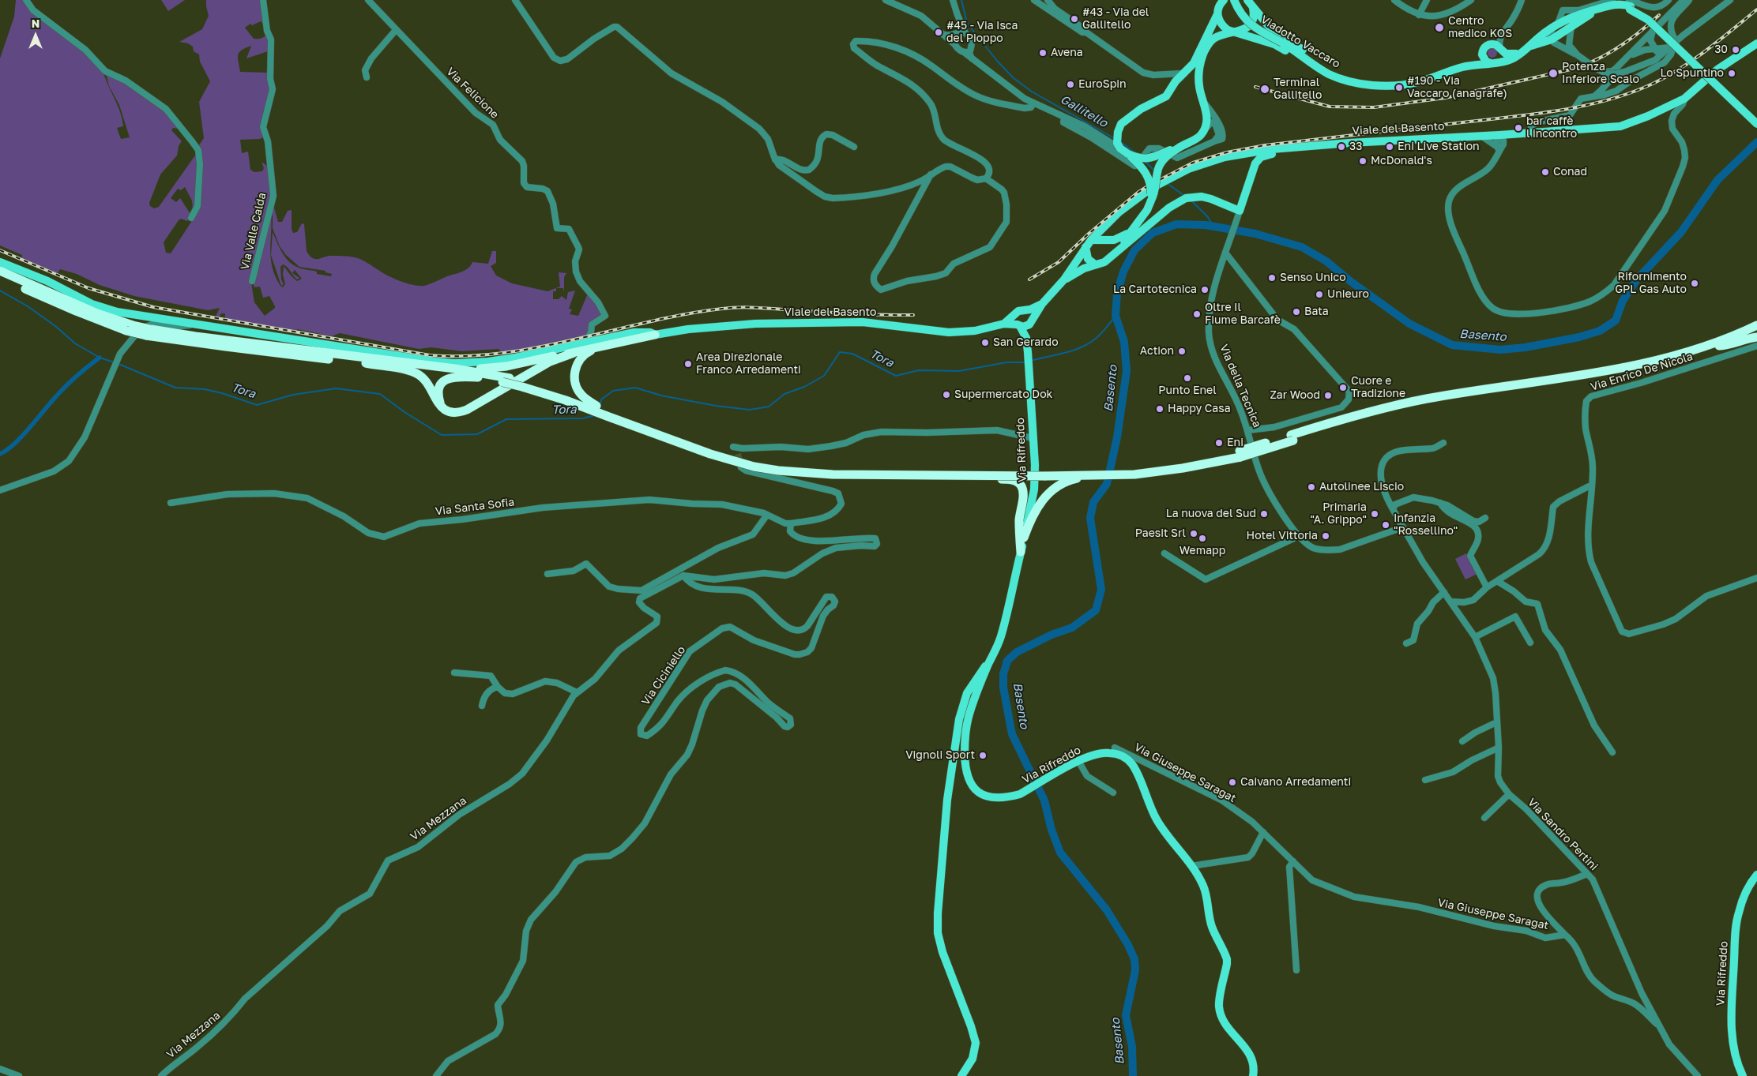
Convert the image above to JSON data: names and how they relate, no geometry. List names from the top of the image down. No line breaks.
{"streets":{"main road":["Viadotto Vaccaro","Viale del Basento","Via della Tecnica","Via Rifreddo"],"street":["Via Felicione","Via Valle Calda","Via Enrico De Nicola","Via Santa Sofia","Via Ciciniello","Via Giuseppe Saragat","Via Mezzana","Via Sandro Pertini"]},"crossings":[["Via Felicione","Viale del Basento"],["Viale del Basento","Via della Tecnica"],["Via Ciciniello","Via Mezzana"]],"water":["Gallitello","Basento","Tora"],"places":["#43 - Via del Gallitello","Centro medico KOS","#45 - Via Isca del Pioppo","30","Avena","Potenza Inferiore Scalo","Lo Spuntino","EuroSpin","#190 - Via Vaccaro (anagrafe)","Terminal Gallitello","bar caffè l incontro","33","Eni Live Station","McDonald's","Conad","Senso Unico","Rifornimento GPL Gas Auto","La Cartotecnica","Unieuro","Bata","Oltre Il Fiume Barcafè","San Gerardo","Action","Area Direzionale Franco Arredamenti","Punto Enel","Cuore e Tradizione","Supermercato Dok","Zar Wood","Happy Casa","Eni","Autolinee Liscio","La nuova del Sud","Primaria \"A. Grippo\"","Infanzia \"Rossellino\"","Paesit Srl","Hotel Vittoria","Wemapp","Vignoli Sport","Caivano Arredamenti"],"north":"top"}
